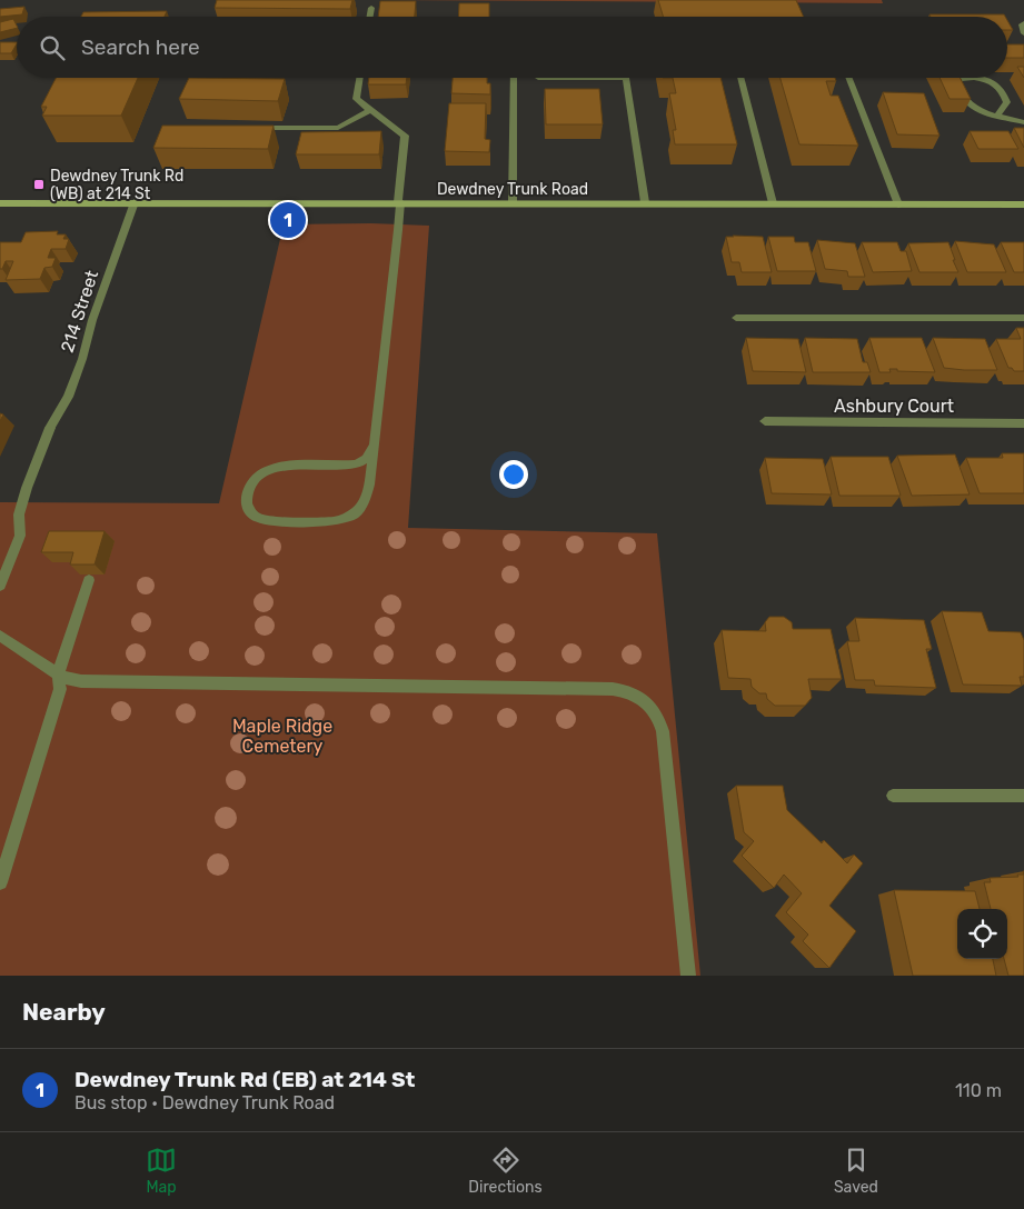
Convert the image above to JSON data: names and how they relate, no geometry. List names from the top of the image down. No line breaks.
{"streets":{"main road":["Dewdney Trunk Road"],"street":["214 Street","Ashbury Court"]},"crossings":[["Dewdney Trunk Road","214 Street"]],"parks":["Maple Ridge Cemetery"],"places":{"transit":["Dewdney Trunk Rd (WB) at 214 St"]},"page":{"search":"Search here","pins":"1","heading":"Nearby","list":[{"mark":"1","name":"Dewdney Trunk Rd (EB) at 214 St","note":"Bus stop · Dewdney Trunk Road","value":"110 m"}],"nav":["Map","Directions","Saved"]}}
